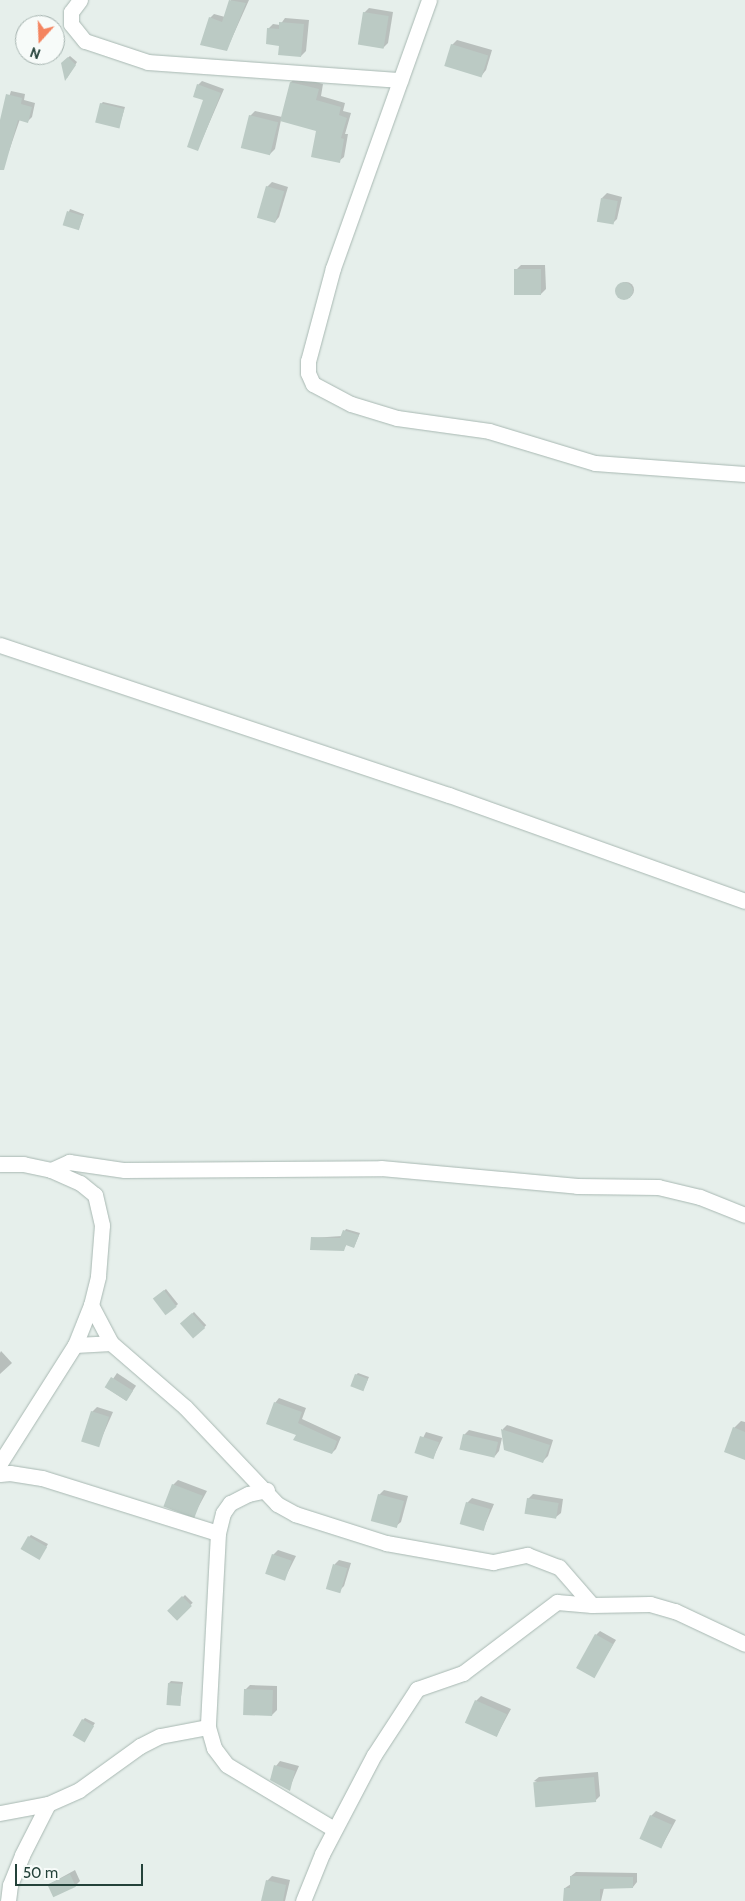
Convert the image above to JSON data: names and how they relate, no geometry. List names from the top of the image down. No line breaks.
{"scale_bar":"50 m","north":"bottom"}
